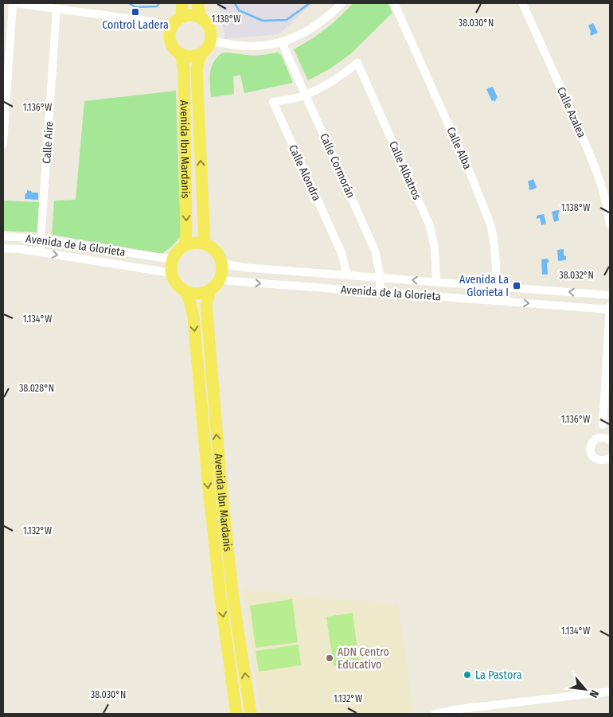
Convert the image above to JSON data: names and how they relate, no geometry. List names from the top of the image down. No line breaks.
{"streets":{"main road":["Avenida Ibn Mardanis"],"street":["Calle Azalea","Calle Aire","Calle Alba","Calle Cormorán","Calle Albatros","Calle Alondra","Avenida de la Glorieta"]},"crossings":[["Calle Aire","Avenida de la Glorieta"],["Calle Alba","Avenida de la Glorieta"],["Avenida Ibn Mardanis","Avenida de la Glorieta"],["Calle Cormorán","Calle Albatros"],["Calle Cormorán","Calle Alondra"],["Calle Cormorán","Avenida de la Glorieta"],["Calle Albatros","Calle Alondra"],["Calle Albatros","Avenida de la Glorieta"],["Calle Alondra","Avenida de la Glorieta"]],"places":{"transit":["Control Ladera","Avenida La Glorieta I"],"other":["ADN Centro Educativo","La Pastora"]},"north":"bottom right","coordinates":["1.138°W","38.030°N","1.136°W","38.032°N","1.134°W","38.028°N","1.132°W"]}
